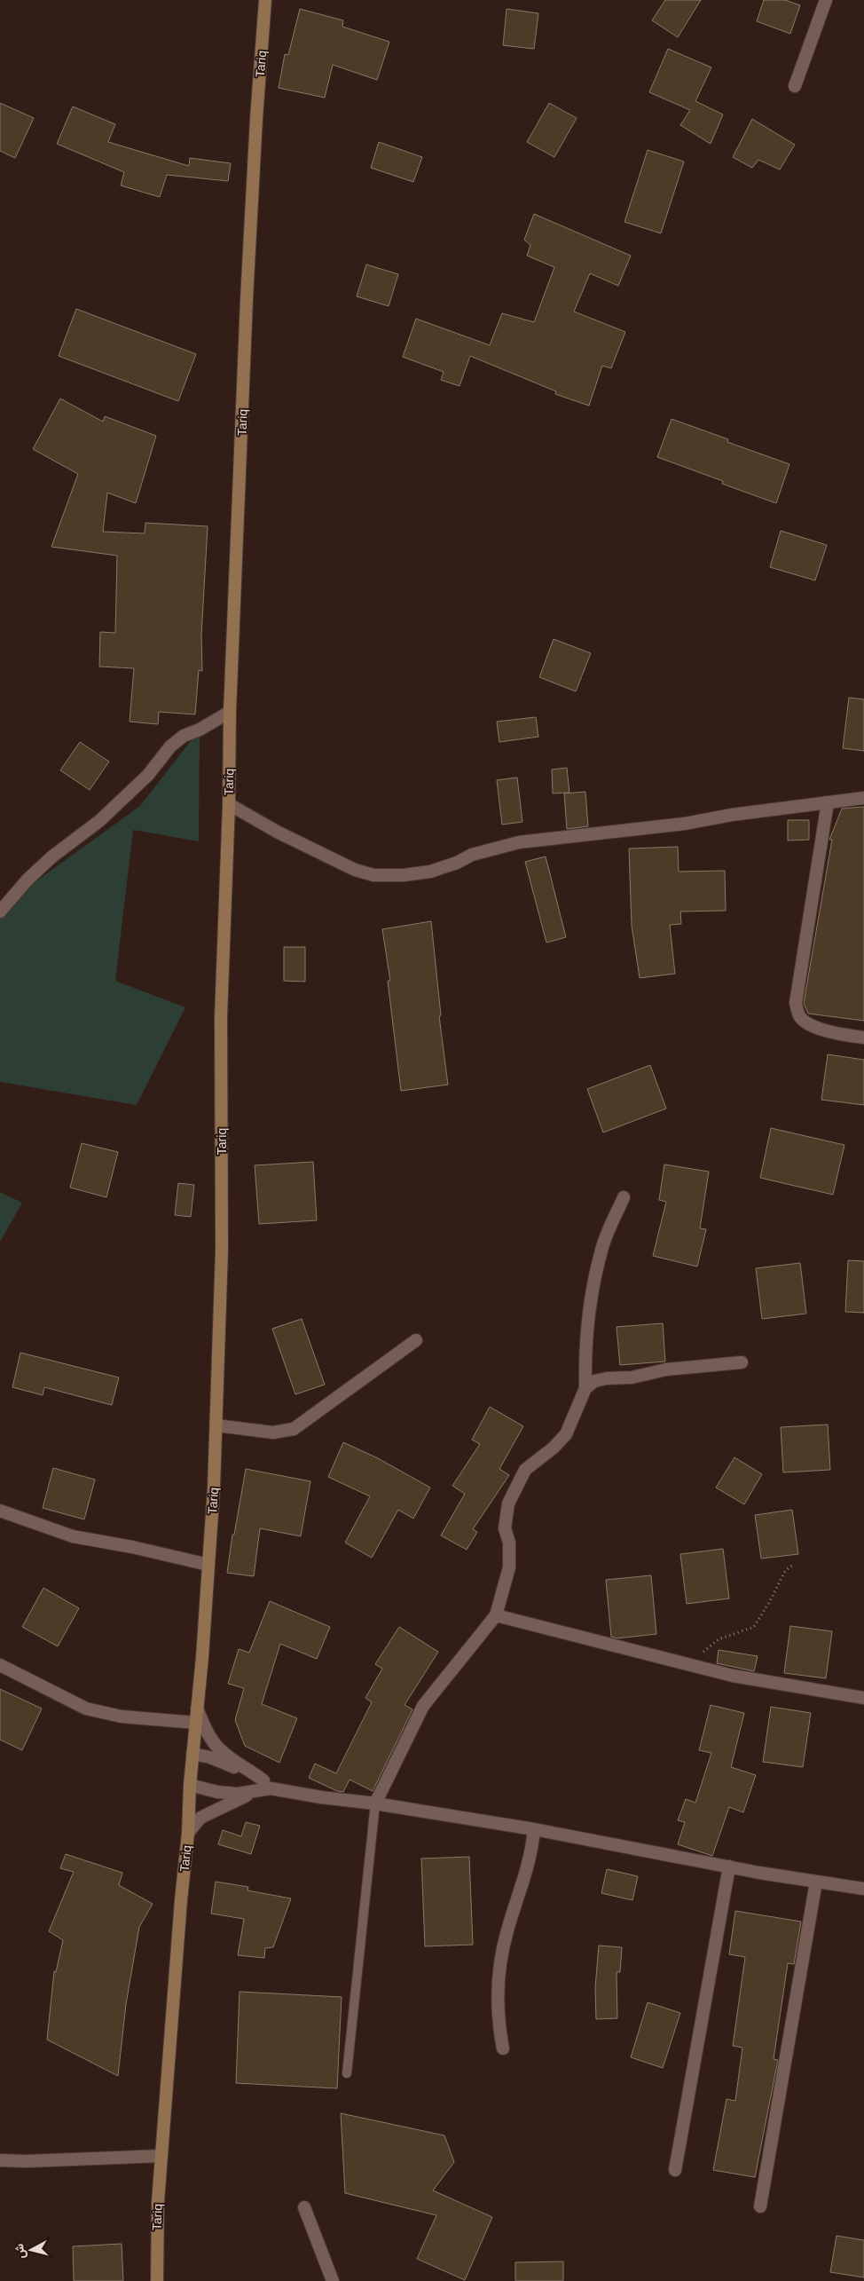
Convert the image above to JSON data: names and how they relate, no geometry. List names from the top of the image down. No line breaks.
{"streets":{"main road":["Tariq"]},"north":"left"}
